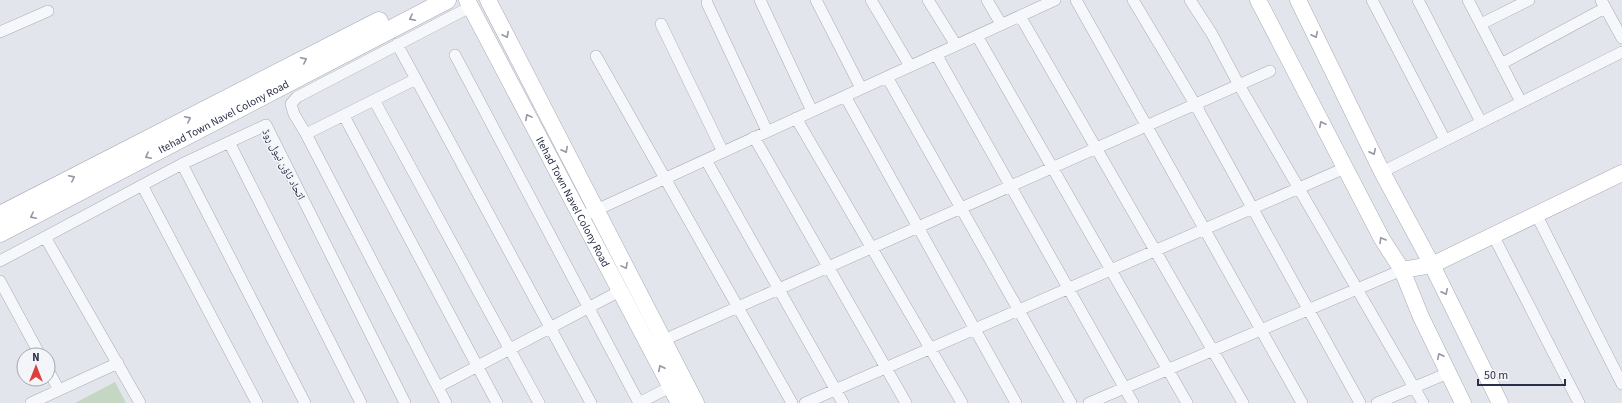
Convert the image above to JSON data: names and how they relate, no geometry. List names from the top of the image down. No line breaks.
{"streets":{"main road":["Itehad Town Navel Colony Road"],"street":["اتحاد ٹاؤن نیول روڈ"]},"scale_bar":"50 m","north":"top"}
